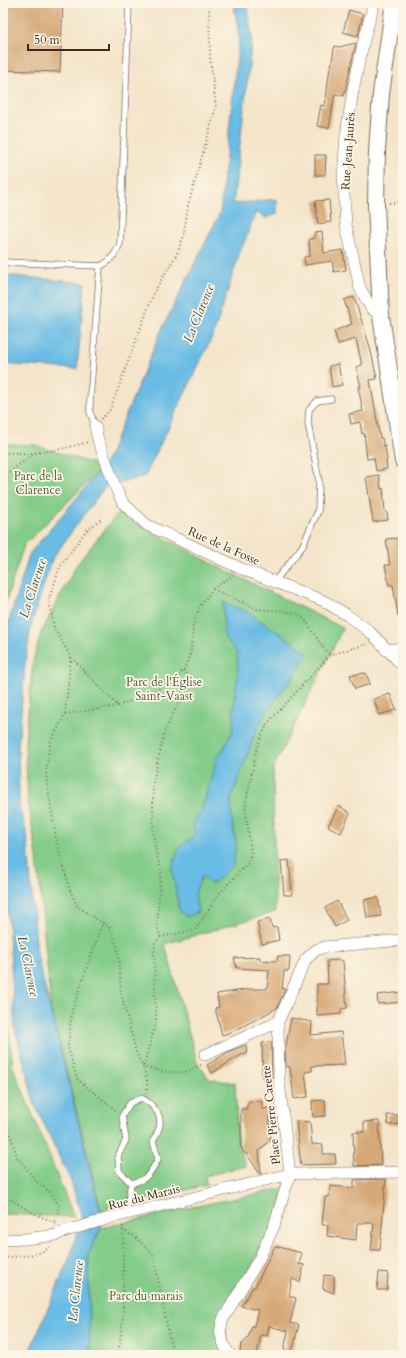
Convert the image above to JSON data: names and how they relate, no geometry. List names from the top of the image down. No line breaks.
{"streets":{"street":["Rue Jean Jaurès","Rue de la Fosse","Place Pierre Carette","Rue du Marais"]},"crossings":[["Place Pierre Carette","Rue du Marais"]],"water":["La Clarence"],"parks":["Parc de la Clarence","Parc de l'Église Saint-Vaast","Parc du marais"],"scale_bar":"50 m"}
